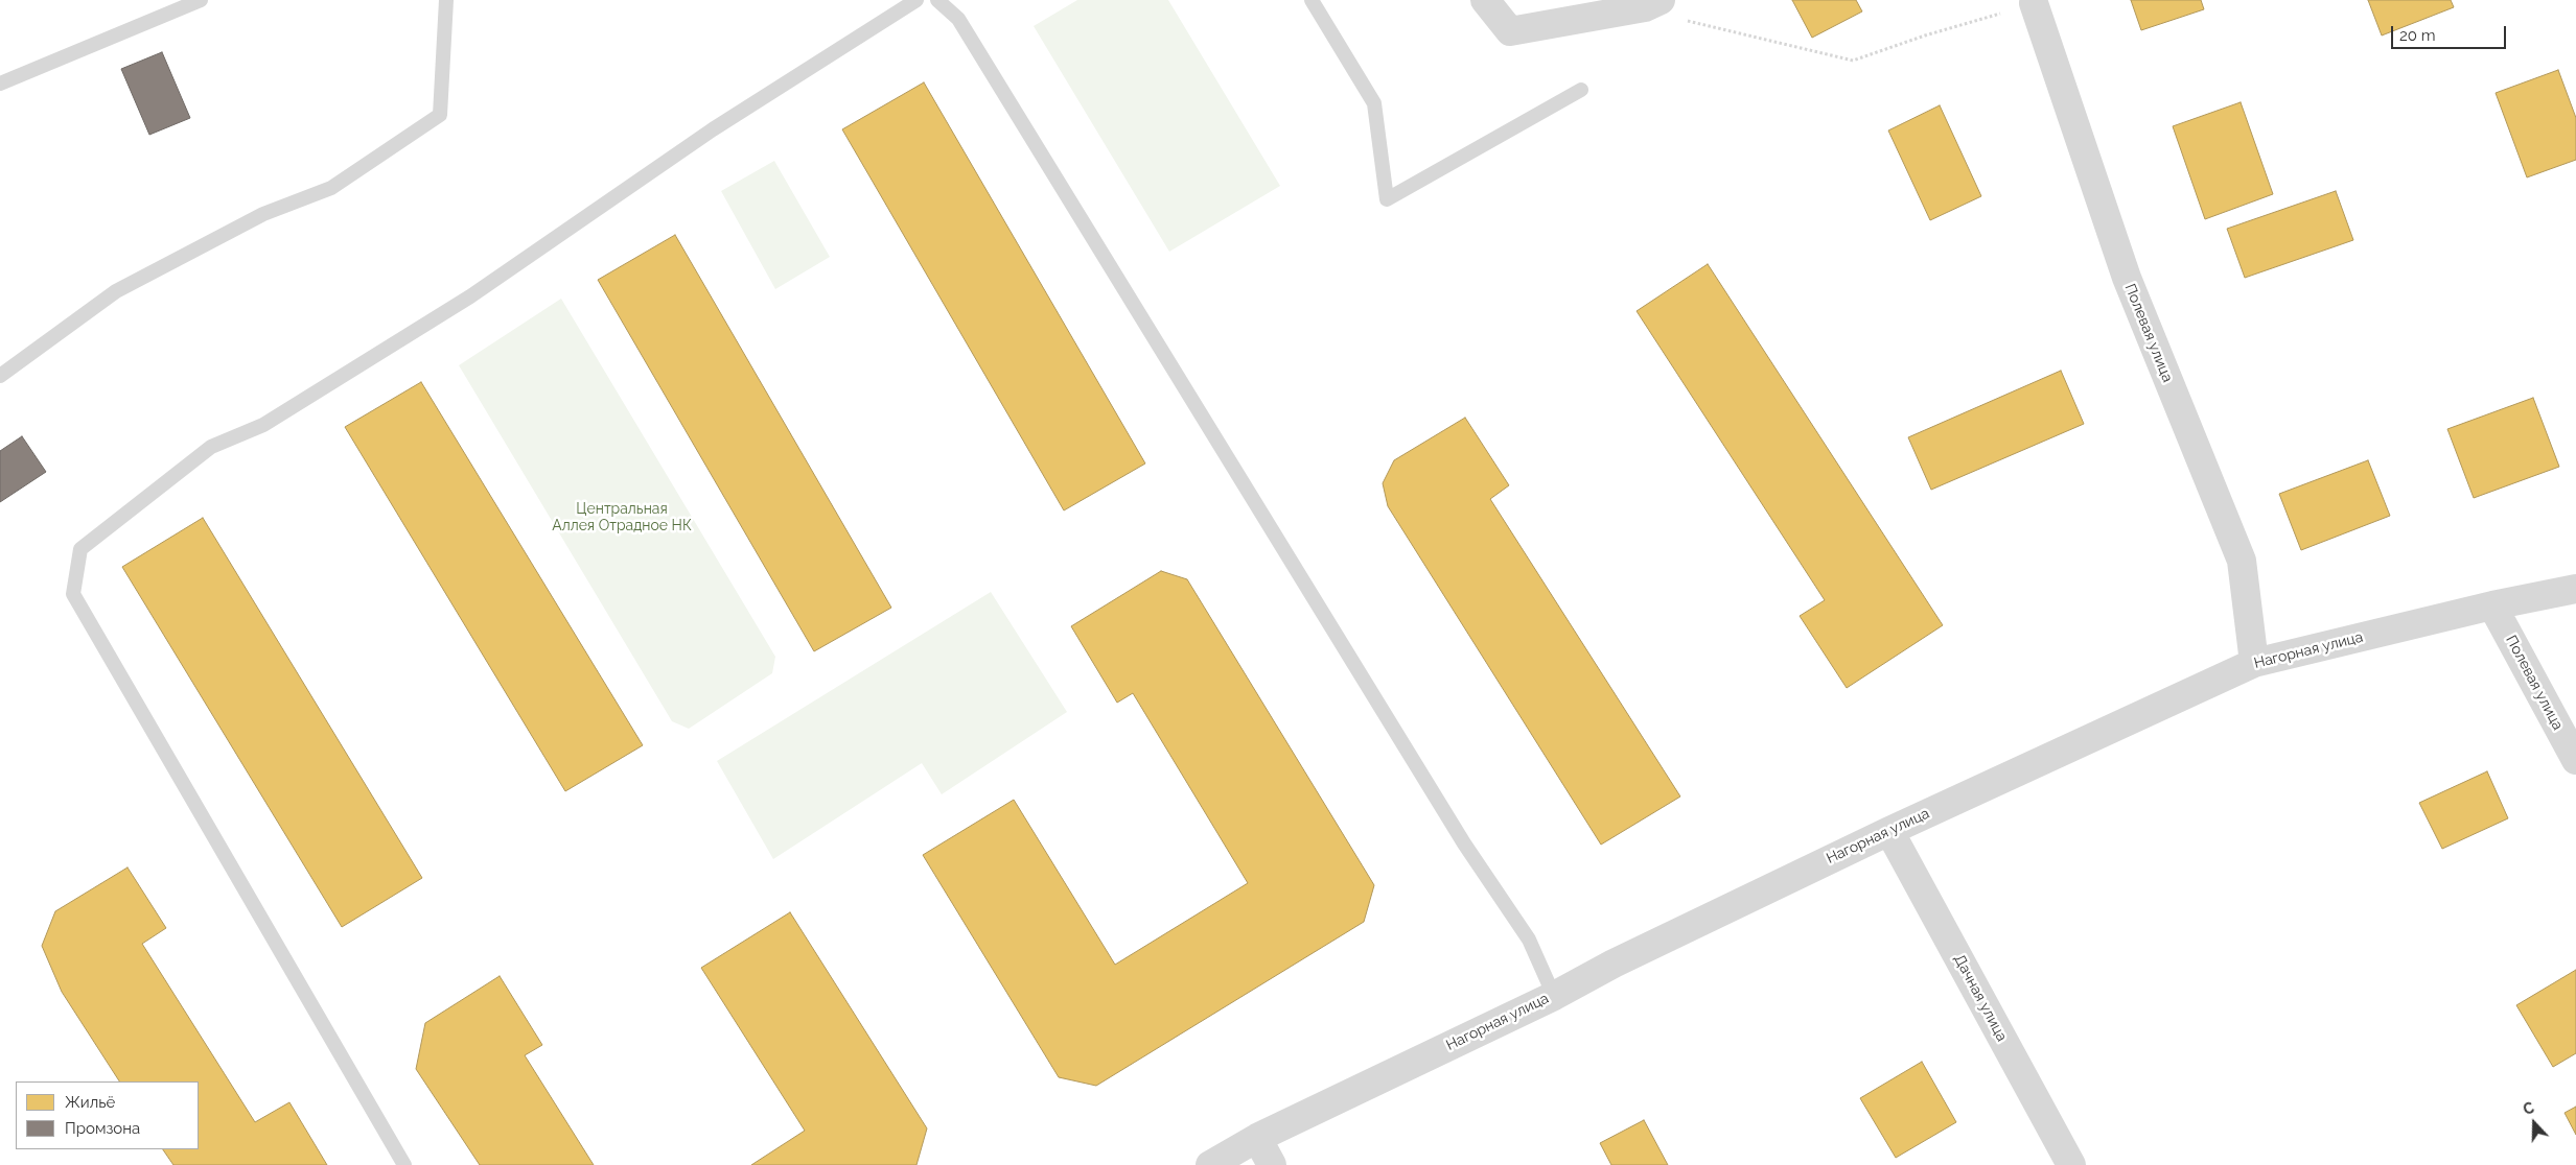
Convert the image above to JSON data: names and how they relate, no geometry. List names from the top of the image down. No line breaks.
{"streets":{"street":["Полевая улица","Нагорная улица","Дачная улица"]},"crossings":[["Полевая улица","Нагорная улица"],["Нагорная улица","Дачная улица"]],"parks":["Центральная Аллея Отрадное НК"],"legend":["Жильё","Промзона"],"scale_bar":"20 m","north":"top"}
